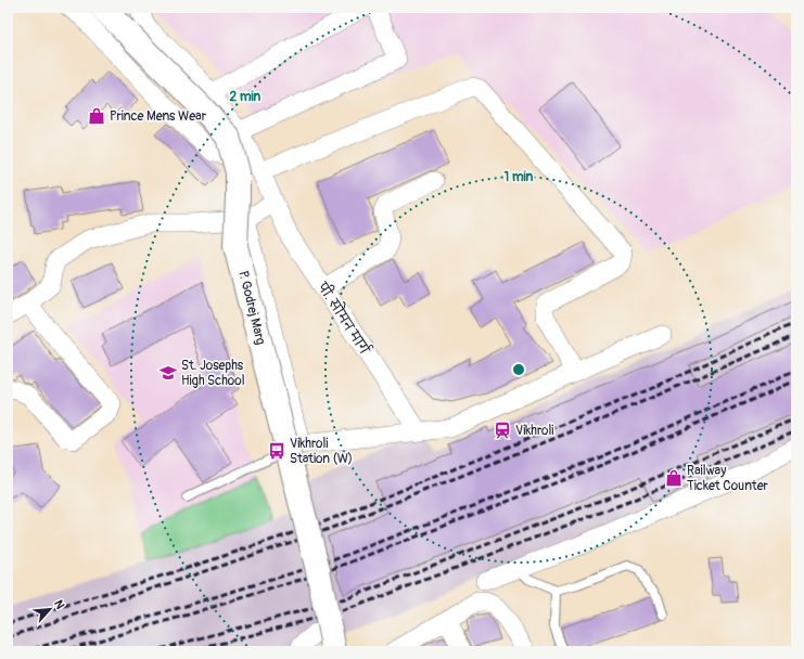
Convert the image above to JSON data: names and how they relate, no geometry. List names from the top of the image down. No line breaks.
{"streets":{"street":["P. Godrej Marg","पी. सोमन मार्ग"]},"places":{"shop":["Prince Mens Wear","Railway Ticket Counter"],"school or university":["St. Josephs High School"],"station":["Vikhroli"],"bus stop":["Vikhroli Station (W)"]},"north":"top right","rings":["2 min","1 min"]}
